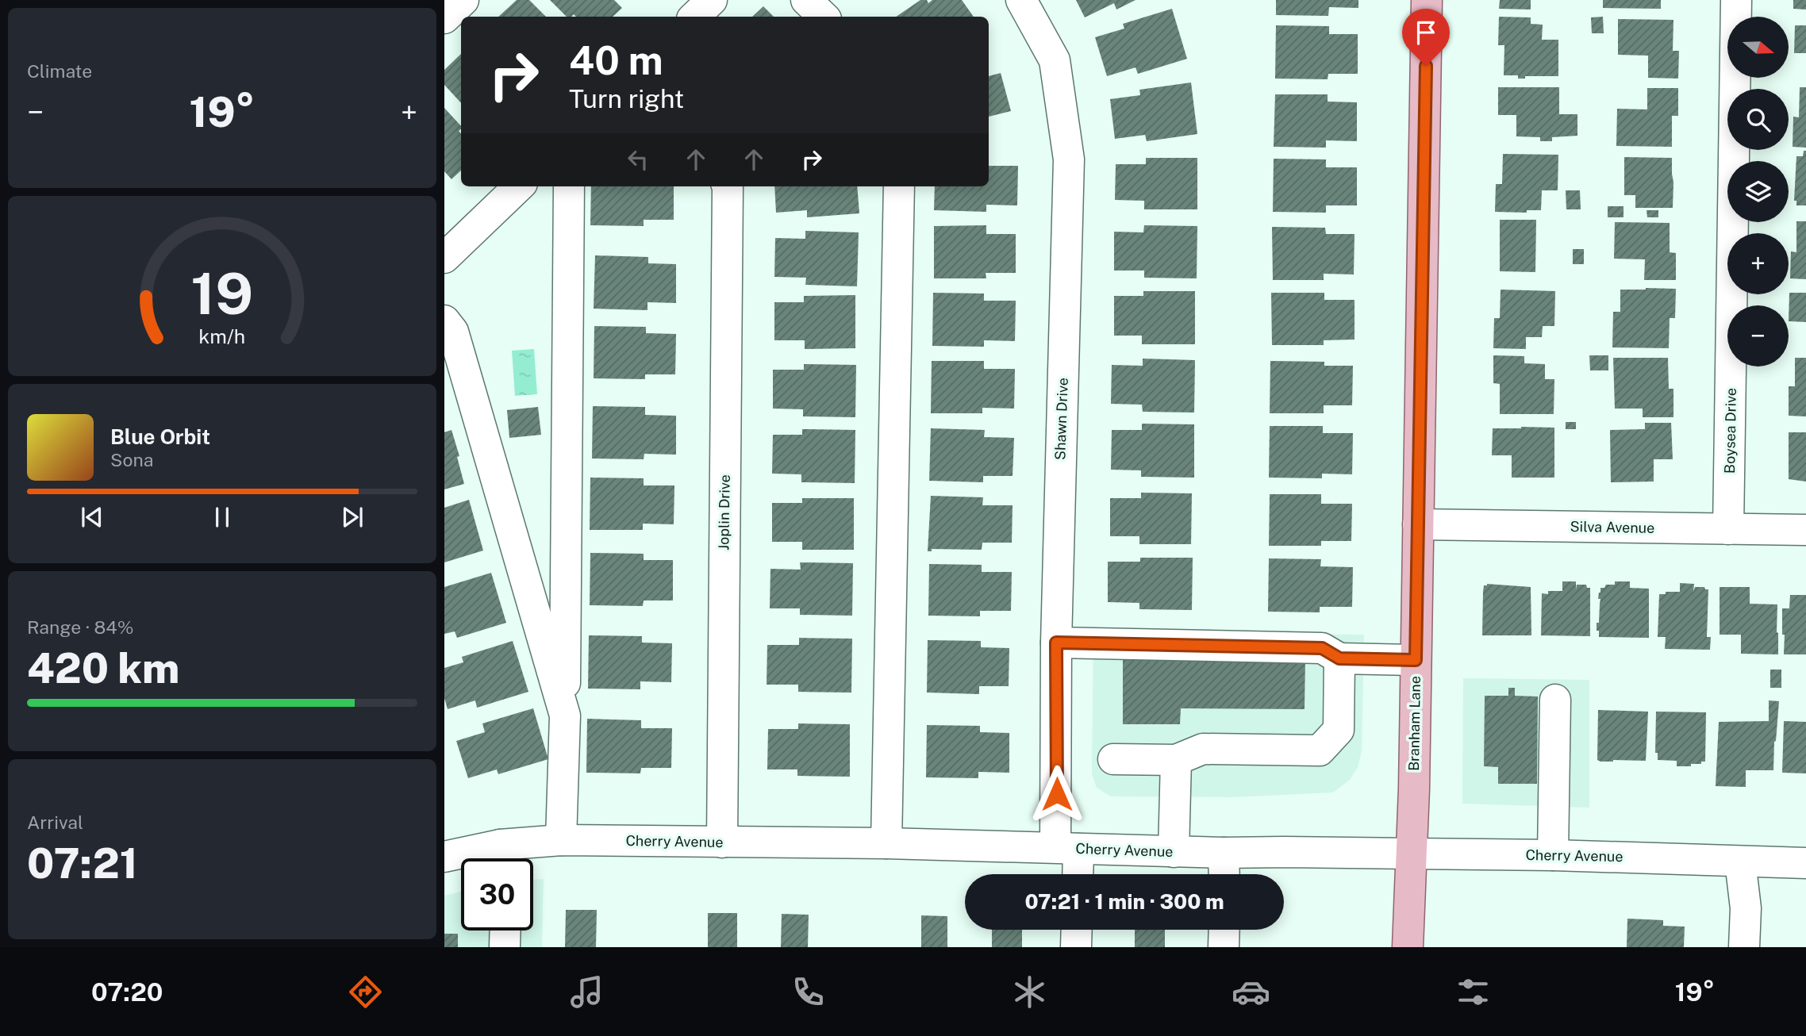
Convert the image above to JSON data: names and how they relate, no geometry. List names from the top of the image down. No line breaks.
{"streets":{"main road":["Branham Lane"],"street":["Shawn Drive","Boysea Drive","Joplin Drive","Silva Avenue","Cherry Avenue"]},"crossings":[["Shawn Drive","Cherry Avenue"],["Boysea Drive","Silva Avenue"],["Joplin Drive","Cherry Avenue"],["Silva Avenue","Branham Lane"],["Branham Lane","Cherry Avenue"]],"north":"right","page":{"tile":["Climate",["Range · 84%","420 km"],["Arrival","07:21"]],"map_buttons":["+","−"],"turn":["40 m","Turn right"],"heat":["−","19°","+"],"song":["Blue Orbit","Sona"],"limit":"30","trip":"07:21 · 1 min · 300 m","tabs":["07:20","19°"],"gauge":["19","km/h"]}}
